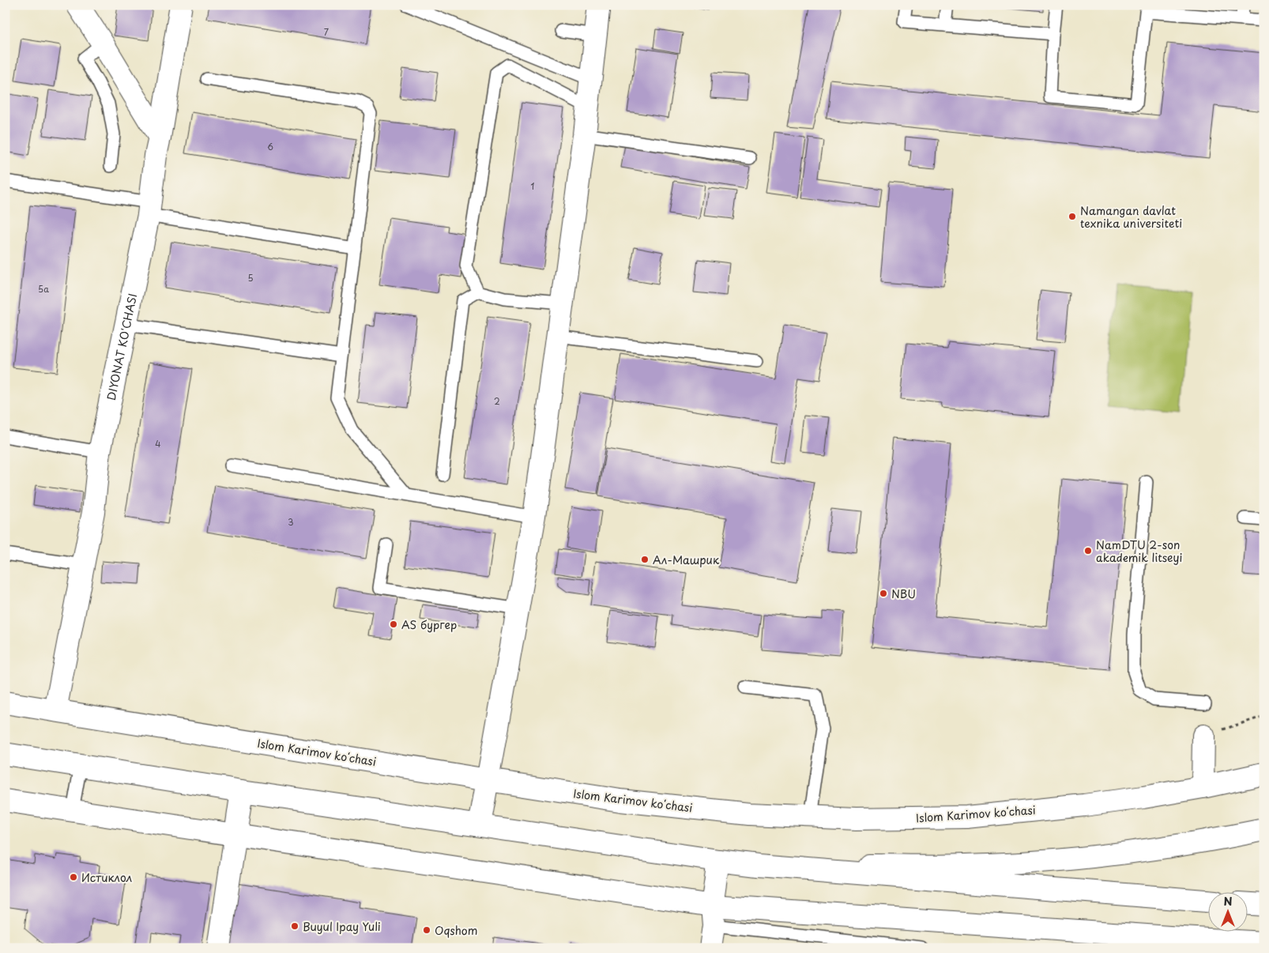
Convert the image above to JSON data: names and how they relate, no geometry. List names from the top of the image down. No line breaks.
{"streets":{"main road":["DIYONAT KO'CHASI","Islom Karimov koʻchasi"]},"crossings":[["DIYONAT KO'CHASI","Islom Karimov koʻchasi"]],"places":["Namangan davlat texnika universiteti","NamDTU 2-son akademik litseyi","Ал-Машрик","NBU","AS бургер","Истиклол","Buyul Ipay Yuli","Oqshom"],"house_numbers":["7","6","1","5","5a","2","4","3"],"north":"top"}
